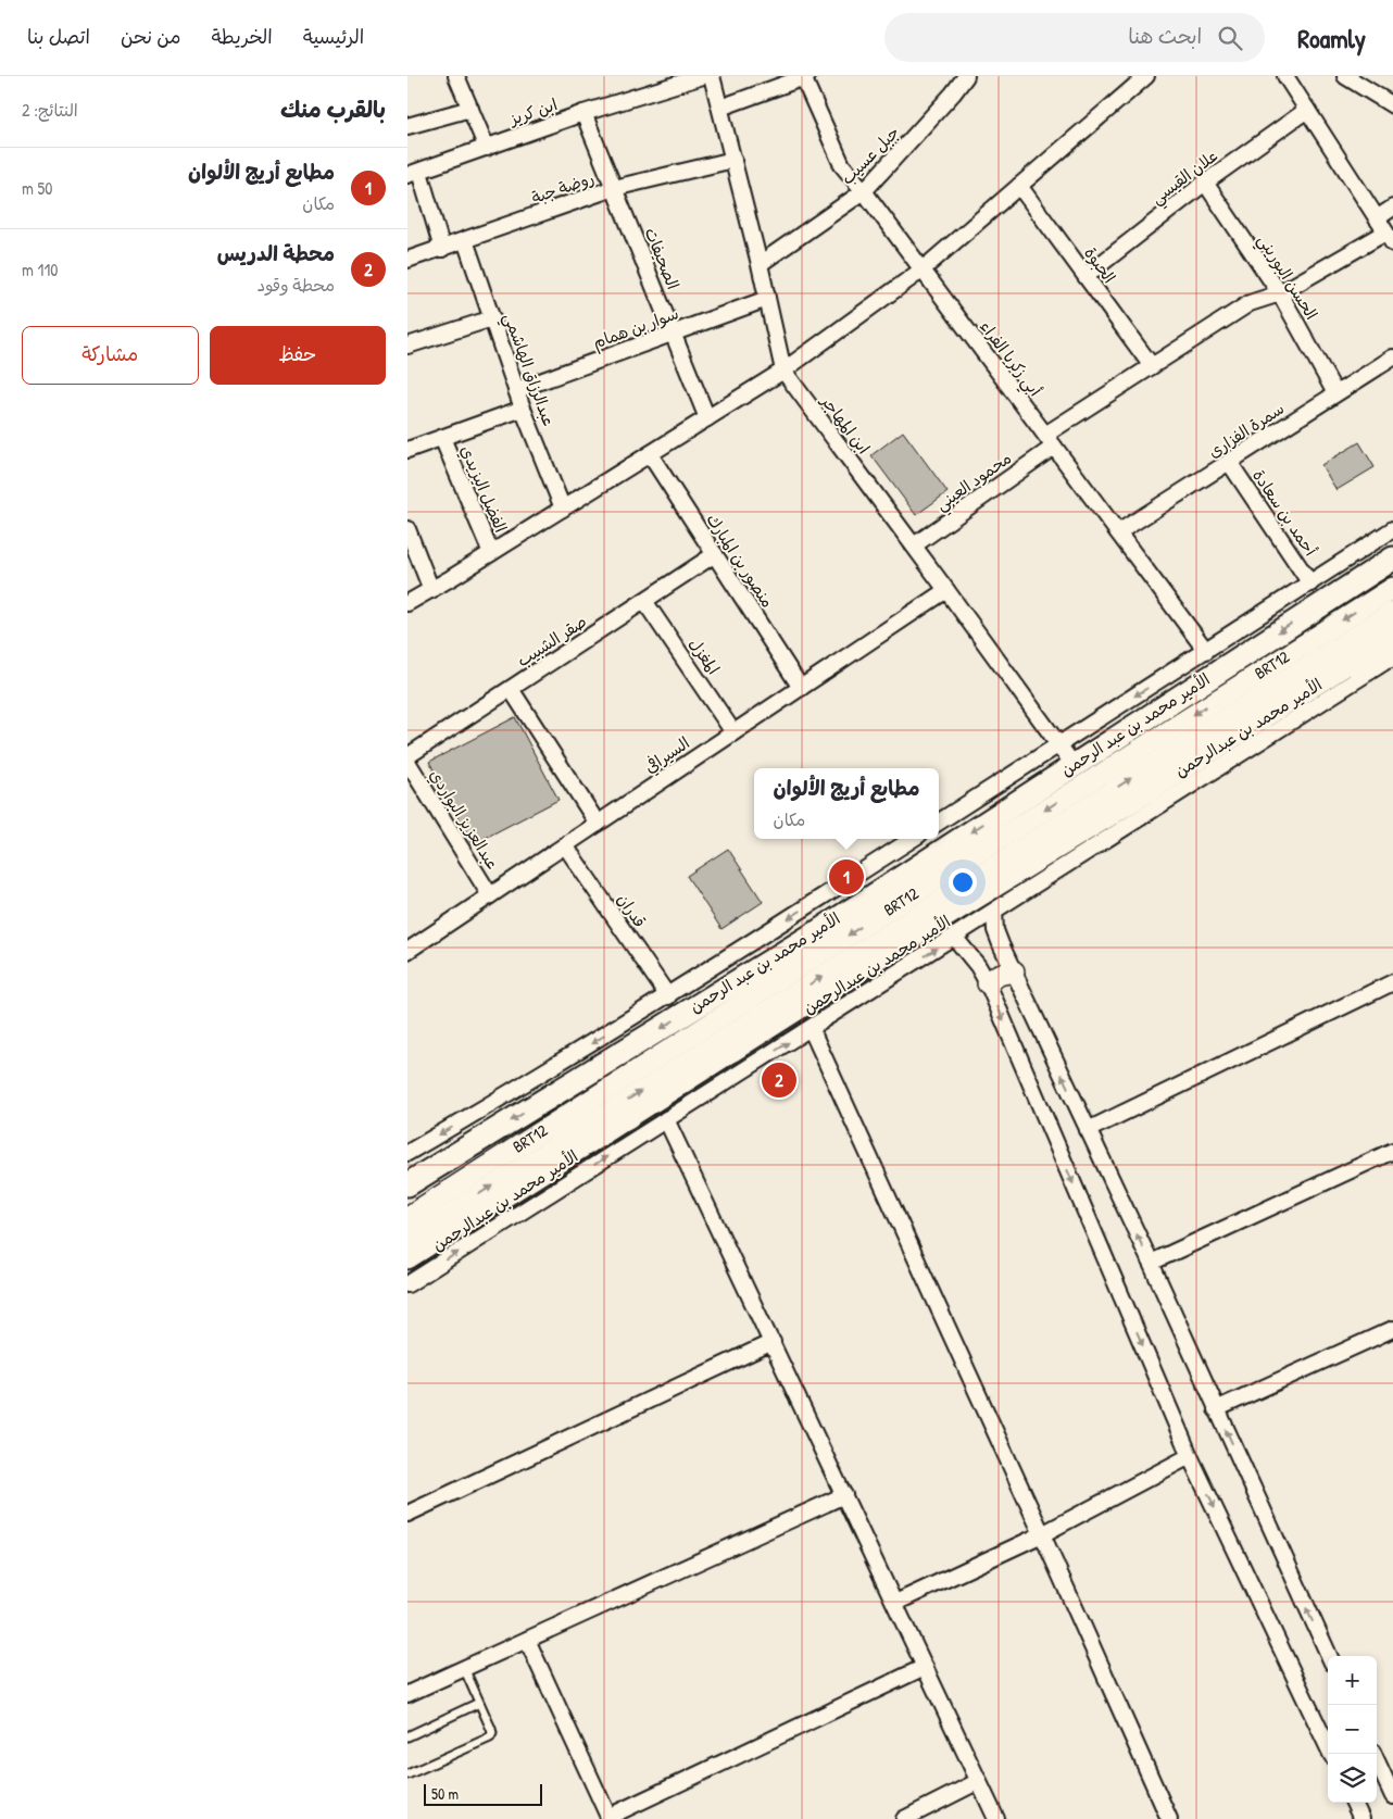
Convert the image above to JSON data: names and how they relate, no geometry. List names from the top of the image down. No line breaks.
{"streets":{"main road":["BRT12","الأمير محمد بن عبد الرحمن"],"street":["ابن كريز","جبل عسيب","علان القيسي","روضة جبة","الصحيفات","الحبوة","الحسن البوريني","سوار بن همام","أبي زكريا الفراء","عبدالرزاق الهاشمي","ابن المهاجر","سمرة الفزارى","محمود العيني","الفضل اليزيدي","أحمد بن سعادة","منصور بن المبارك","صقر الشبيب","المغزل","الأمير محمد بن عبدالرحمن","السيرافي","عبدالعزيز البواردي","قدران"]},"crossings":[["ابن كريز","الصحيفات"],["جبل عسيب","أبي زكريا الفراء"],["جبل عسيب","ابن المهاجر"],["علان القيسي","الحبوة"],["علان القيسي","الحسن البوريني"],["روضة جبة","الصحيفات"],["روضة جبة","عبدالرزاق الهاشمي"],["روضة جبة","ابن المهاجر"],["الصحيفات","سوار بن همام"],["الحبوة","محمود العيني"],["الحسن البوريني","سمرة الفزارى"],["الحسن البوريني","محمود العيني"],["سوار بن همام","عبدالرزاق الهاشمي"],["سوار بن همام","ابن المهاجر"],["أبي زكريا الفراء","سمرة الفزارى"],["أبي زكريا الفراء","محمود العيني"],["ابن المهاجر","محمود العيني"],["ابن المهاجر","الأمير محمد بن عبد الرحمن"],["ابن المهاجر","السيرافي"],["سمرة الفزارى","أحمد بن سعادة"],["منصور بن المبارك","صقر الشبيب"],["منصور بن المبارك","السيرافي"],["صقر الشبيب","المغزل"],["المغزل","السيرافي"],["السيرافي","عبدالعزيز البواردي"],["السيرافي","قدران"]],"scale_bar":"50 m","page":{"header":"Roamly","search":"ابحث هنا","nav":["الرئيسية","الخريطة","من نحن","اتصل بنا"],"heading":["بالقرب منك","النتائج: 2"],"list":[{"mark":"1","name":"مطابع أريج الألوان","note":"مكان","value":"50 m"},{"mark":"2","name":"محطة الدريس","note":"محطة وقود","value":"110 m"}],"buttons":["حفظ","مشاركة"],"popup":["مطابع أريج الألوان","مكان"],"pins":["1","2"],"map_buttons":["+","−"],"scale":"50 m"}}
